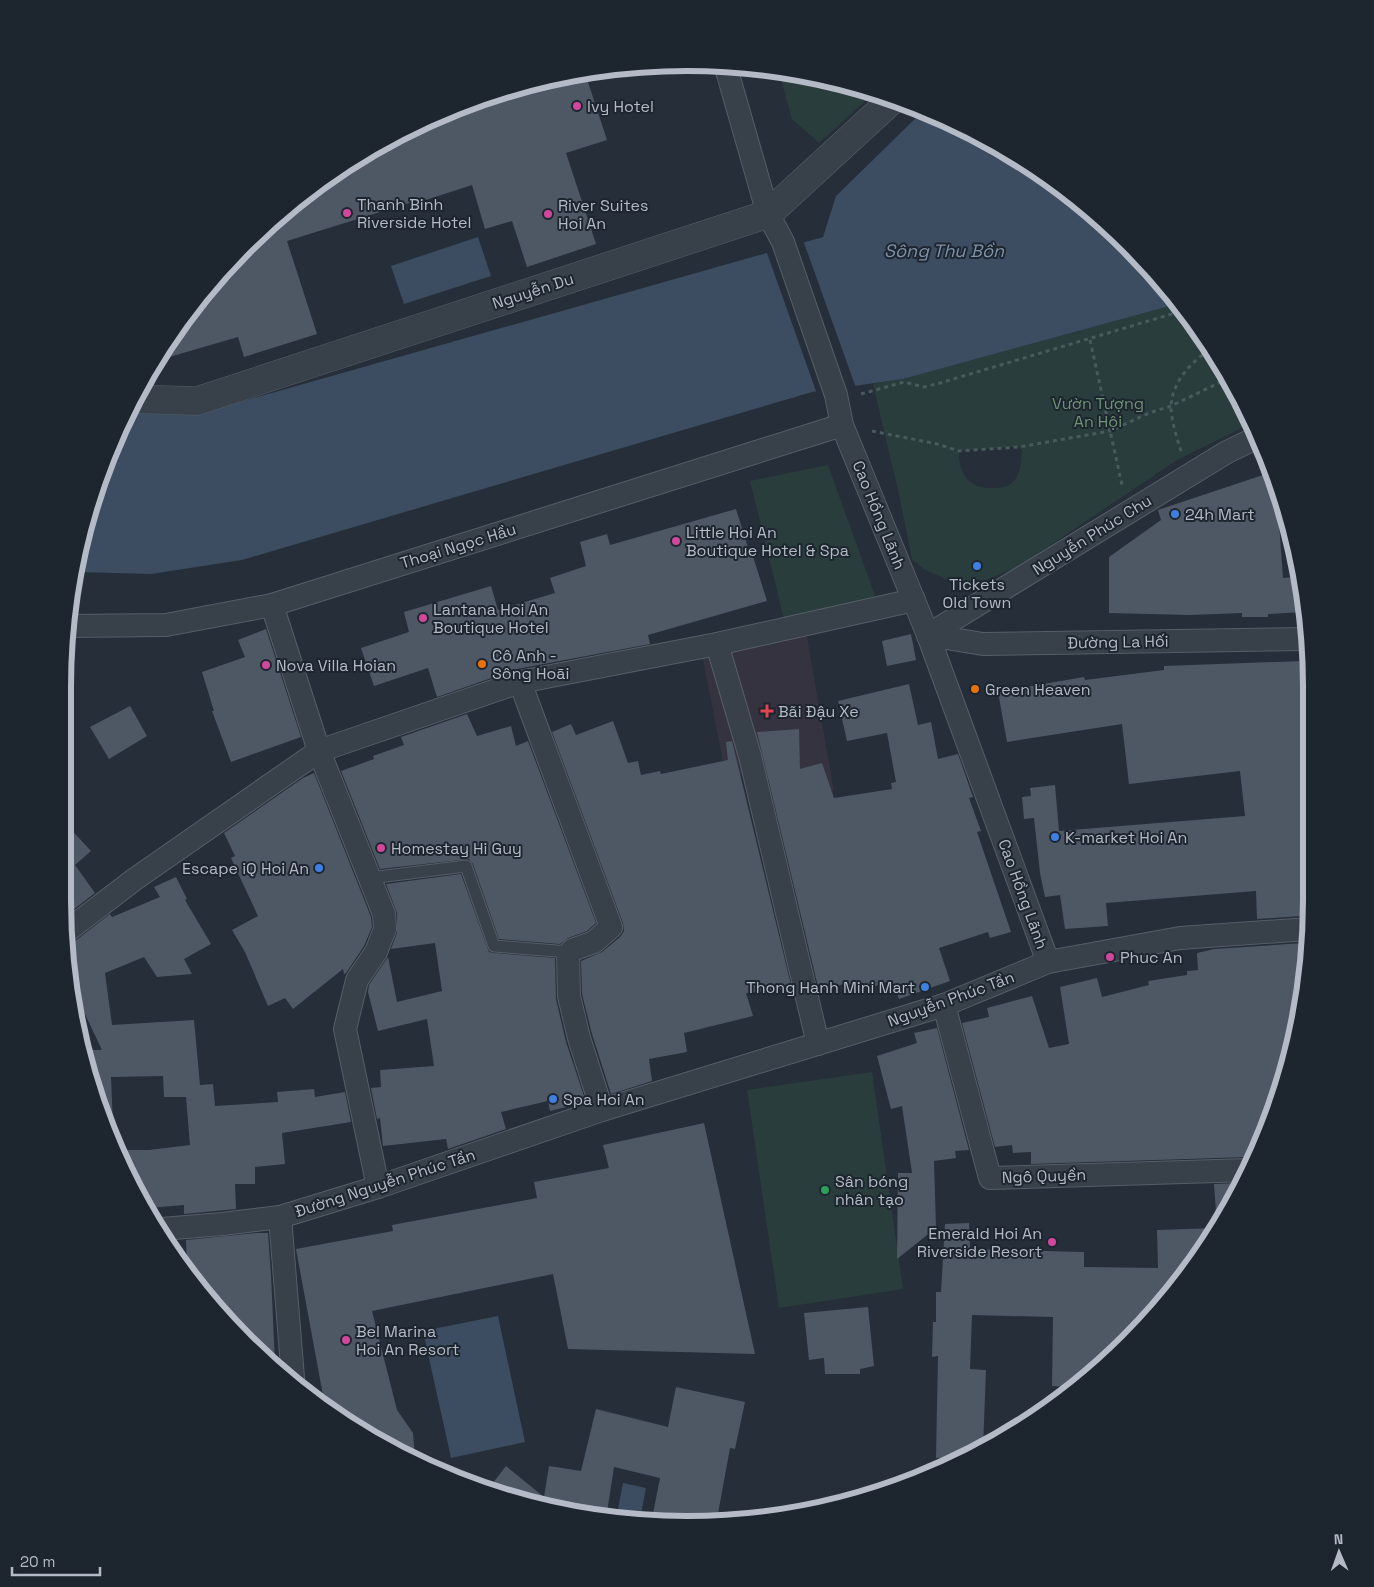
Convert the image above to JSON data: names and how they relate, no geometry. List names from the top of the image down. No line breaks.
{"streets":{"street":["Nguyễn Du","Cao Hồng Lãnh","Nguyễn Phúc Chu","Thoại Ngọc Hầu","Đường La Hối","Nguyễn Phúc Tần","Ngô Quyền","Đường Nguyễn Phúc Tần"]},"crossings":[["Nguyễn Du","Cao Hồng Lãnh"],["Cao Hồng Lãnh","Nguyễn Phúc Chu"],["Cao Hồng Lãnh","Thoại Ngọc Hầu"],["Cao Hồng Lãnh","Đường La Hối"],["Cao Hồng Lãnh","Nguyễn Phúc Tần"],["Nguyễn Phúc Chu","Đường La Hối"],["Nguyễn Phúc Tần","Ngô Quyền"],["Nguyễn Phúc Tần","Đường Nguyễn Phúc Tần"]],"water":["Sông Thu Bồn"],"parks":["Vườn Tượng An Hội"],"places":{"other":["Ivy Hotel","Thanh Binh Riverside Hotel","River Suites Hoi An","24h Mart","Little Hoi An Boutique Hotel & Spa","Tickets Old Town","Lantana Hoi An Boutique Hotel","Cô Anh - Sông Hoāi","Nova Villa Hoian","Green Heaven","K-market Hoi An","Homestay Hi Guy","Escape iQ Hoi An","Phuc An","Thong Hanh Mini Mart","Spa Hoi An","Sân bóng nhân tạo","Emerald Hoi An Riverside Resort","Bel Marina Hoi An Resort"],"health":["Bãi Đậu Xe"]},"scale_bar":"20 m","north":"top"}
